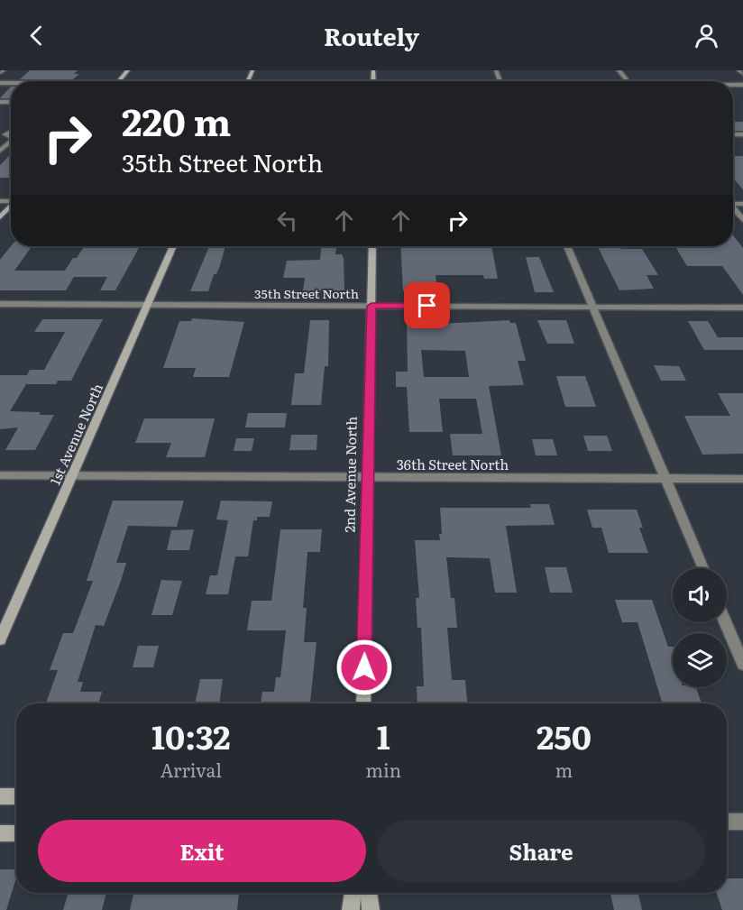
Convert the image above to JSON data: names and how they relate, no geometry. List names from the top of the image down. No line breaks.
{"streets":{"main road":["1st Avenue North","2nd Avenue North"],"street":["35th Street North","36th Street North"]},"crossings":[["35th Street North","1st Avenue North"],["35th Street North","2nd Avenue North"],["1st Avenue North","36th Street North"],["36th Street North","2nd Avenue North"]],"page":{"header":"Routely","turn":["220 m","35th Street North"],"eta":["10:32","Arrival","1","min","250","m"],"buttons":["Exit","Share"]}}
